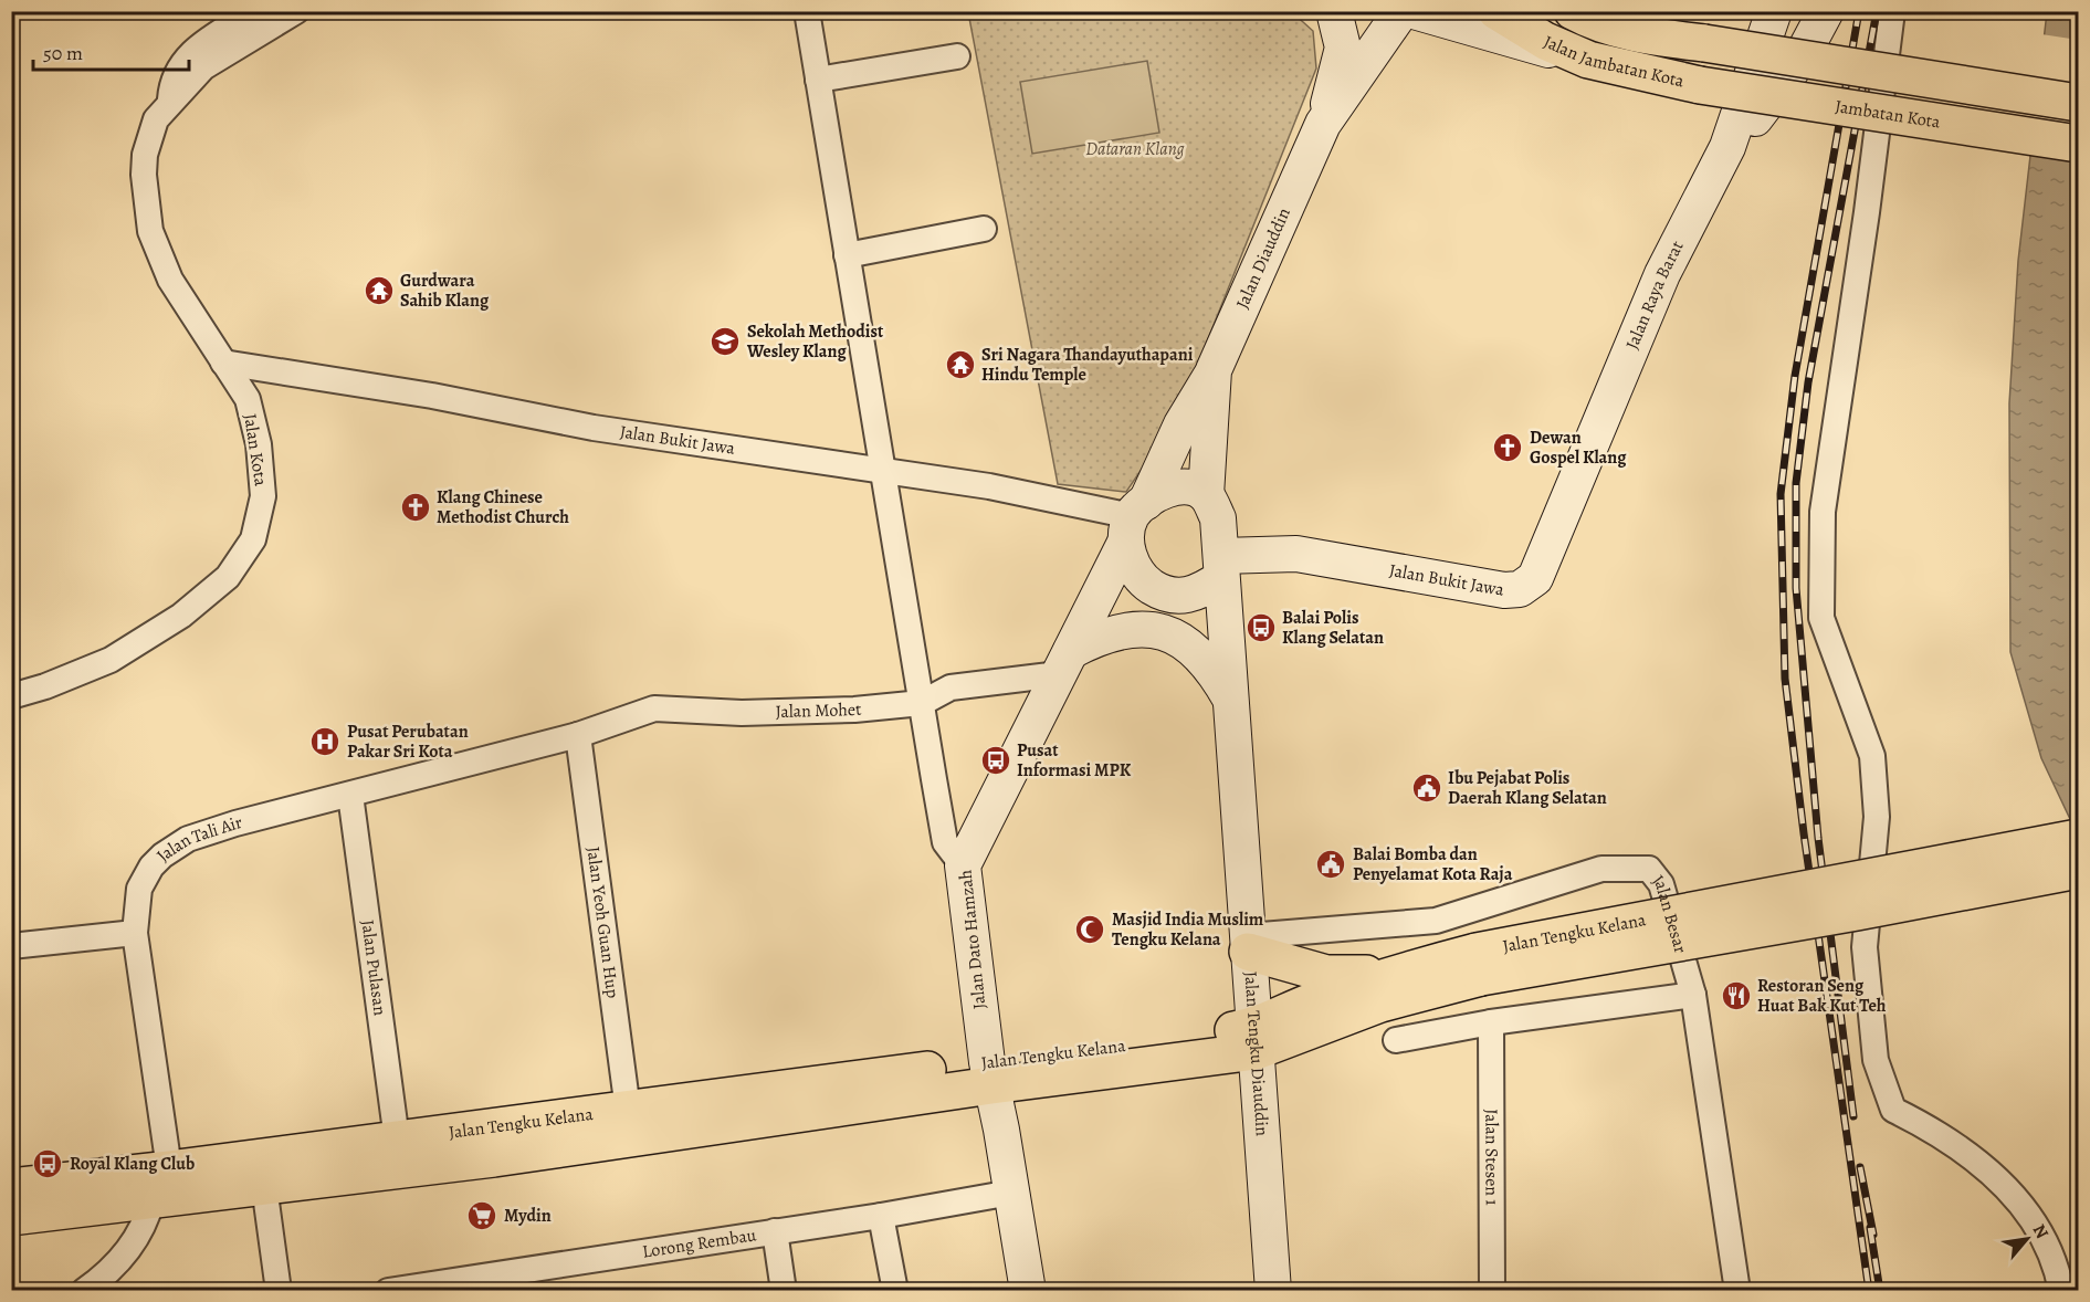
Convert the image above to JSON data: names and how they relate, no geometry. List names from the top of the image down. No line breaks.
{"streets":{"highway":["Jalan Jambatan Kota","Jambatan Kota","Jalan Tengku Kelana"],"main road":["Jalan Diauddin","Jalan Raya Barat","Jalan Bukit Jawa","Jalan Dato Hamzah","Jalan Tengku Diauddin"],"street":["Jalan Kota","Jalan Mohet","Jalan Tali Air","Jalan Besar","Jalan Yeoh Guan Hup","Jalan Pulasan","Jalan Stesen 1","Lorong Rembau"]},"crossings":[["Jalan Jambatan Kota","Jambatan Kota"],["Jalan Diauddin","Jalan Bukit Jawa"],["Jalan Diauddin","Jalan Dato Hamzah"],["Jalan Diauddin","Jalan Tengku Diauddin"],["Jalan Raya Barat","Jalan Bukit Jawa"],["Jalan Bukit Jawa","Jalan Kota"],["Jalan Bukit Jawa","Jalan Dato Hamzah"],["Jalan Bukit Jawa","Jalan Tengku Diauddin"],["Jalan Mohet","Jalan Tali Air"],["Jalan Mohet","Jalan Yeoh Guan Hup"],["Jalan Mohet","Jalan Dato Hamzah"],["Jalan Tali Air","Jalan Yeoh Guan Hup"],["Jalan Tali Air","Jalan Tengku Kelana"],["Jalan Tali Air","Jalan Pulasan"],["Jalan Besar","Jalan Tengku Diauddin"],["Jalan Yeoh Guan Hup","Jalan Tengku Kelana"],["Jalan Tengku Kelana","Jalan Dato Hamzah"],["Jalan Tengku Kelana","Jalan Pulasan"],["Jalan Tengku Kelana","Jalan Tengku Diauddin"],["Jalan Dato Hamzah","Jalan Tengku Diauddin"],["Jalan Dato Hamzah","Lorong Rembau"]],"parks":["Dataran Klang"],"places":{"temple":["Gurdwara Sahib Klang","Sri Nagara Thandayuthapani Hindu Temple"],"school or university":["Sekolah Methodist Wesley Klang"],"church":["Dewan Gospel Klang","Klang Chinese Methodist Church"],"bus stop":["Balai Polis Klang Selatan","Pusat Informasi MPK","Royal Klang Club"],"hospital":["Pusat Perubatan Pakar Sri Kota"],"public building":["Ibu Pejabat Polis Daerah Klang Selatan","Balai Bomba dan Penyelamat Kota Raja"],"mosque":["Masjid India Muslim Tengku Kelana"],"restaurant":["Restoran Seng Huat Bak Kut Teh"],"supermarket":["Mydin"]},"scale_bar":"50 m","north":"top right"}
